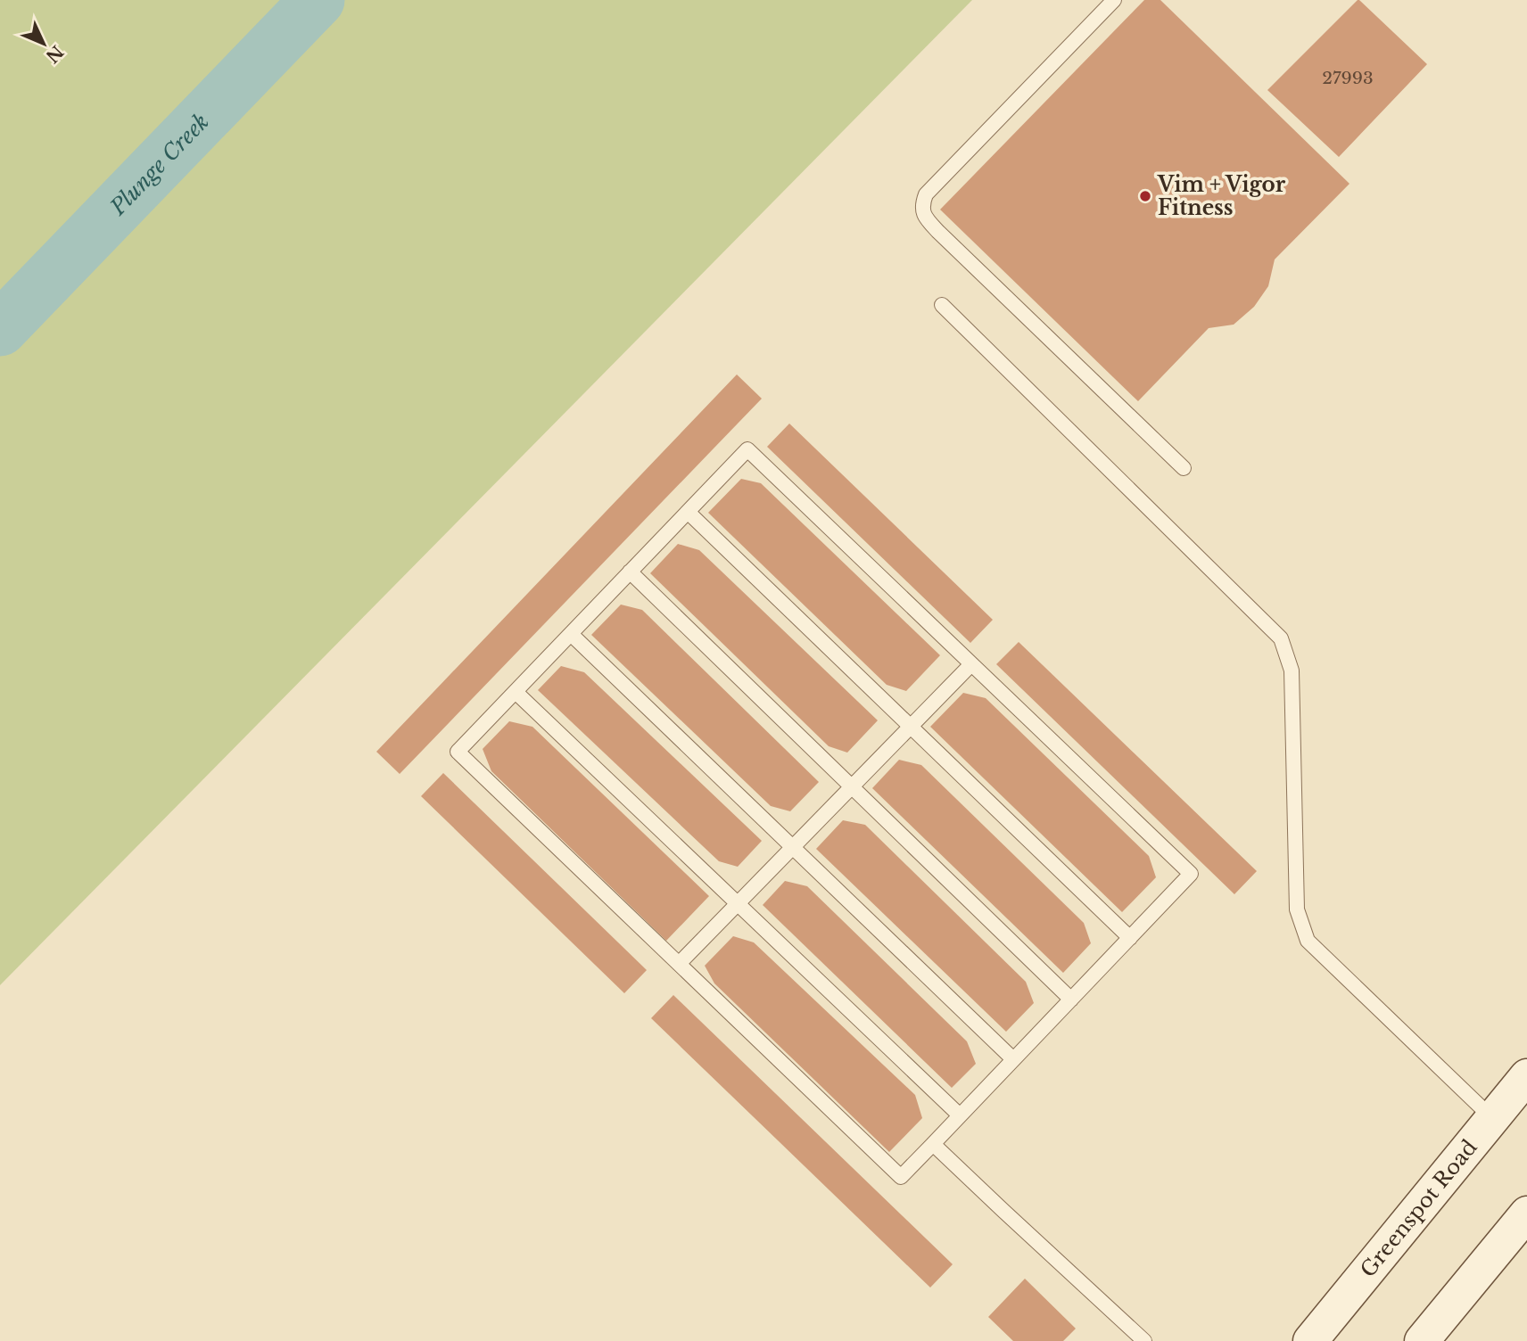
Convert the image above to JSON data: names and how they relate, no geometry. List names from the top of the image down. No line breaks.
{"streets":{"main road":["Greenspot Road"]},"water":["Plunge Creek"],"places":["Vim + Vigor Fitness"],"house_numbers":["27993"],"north":"bottom right"}
